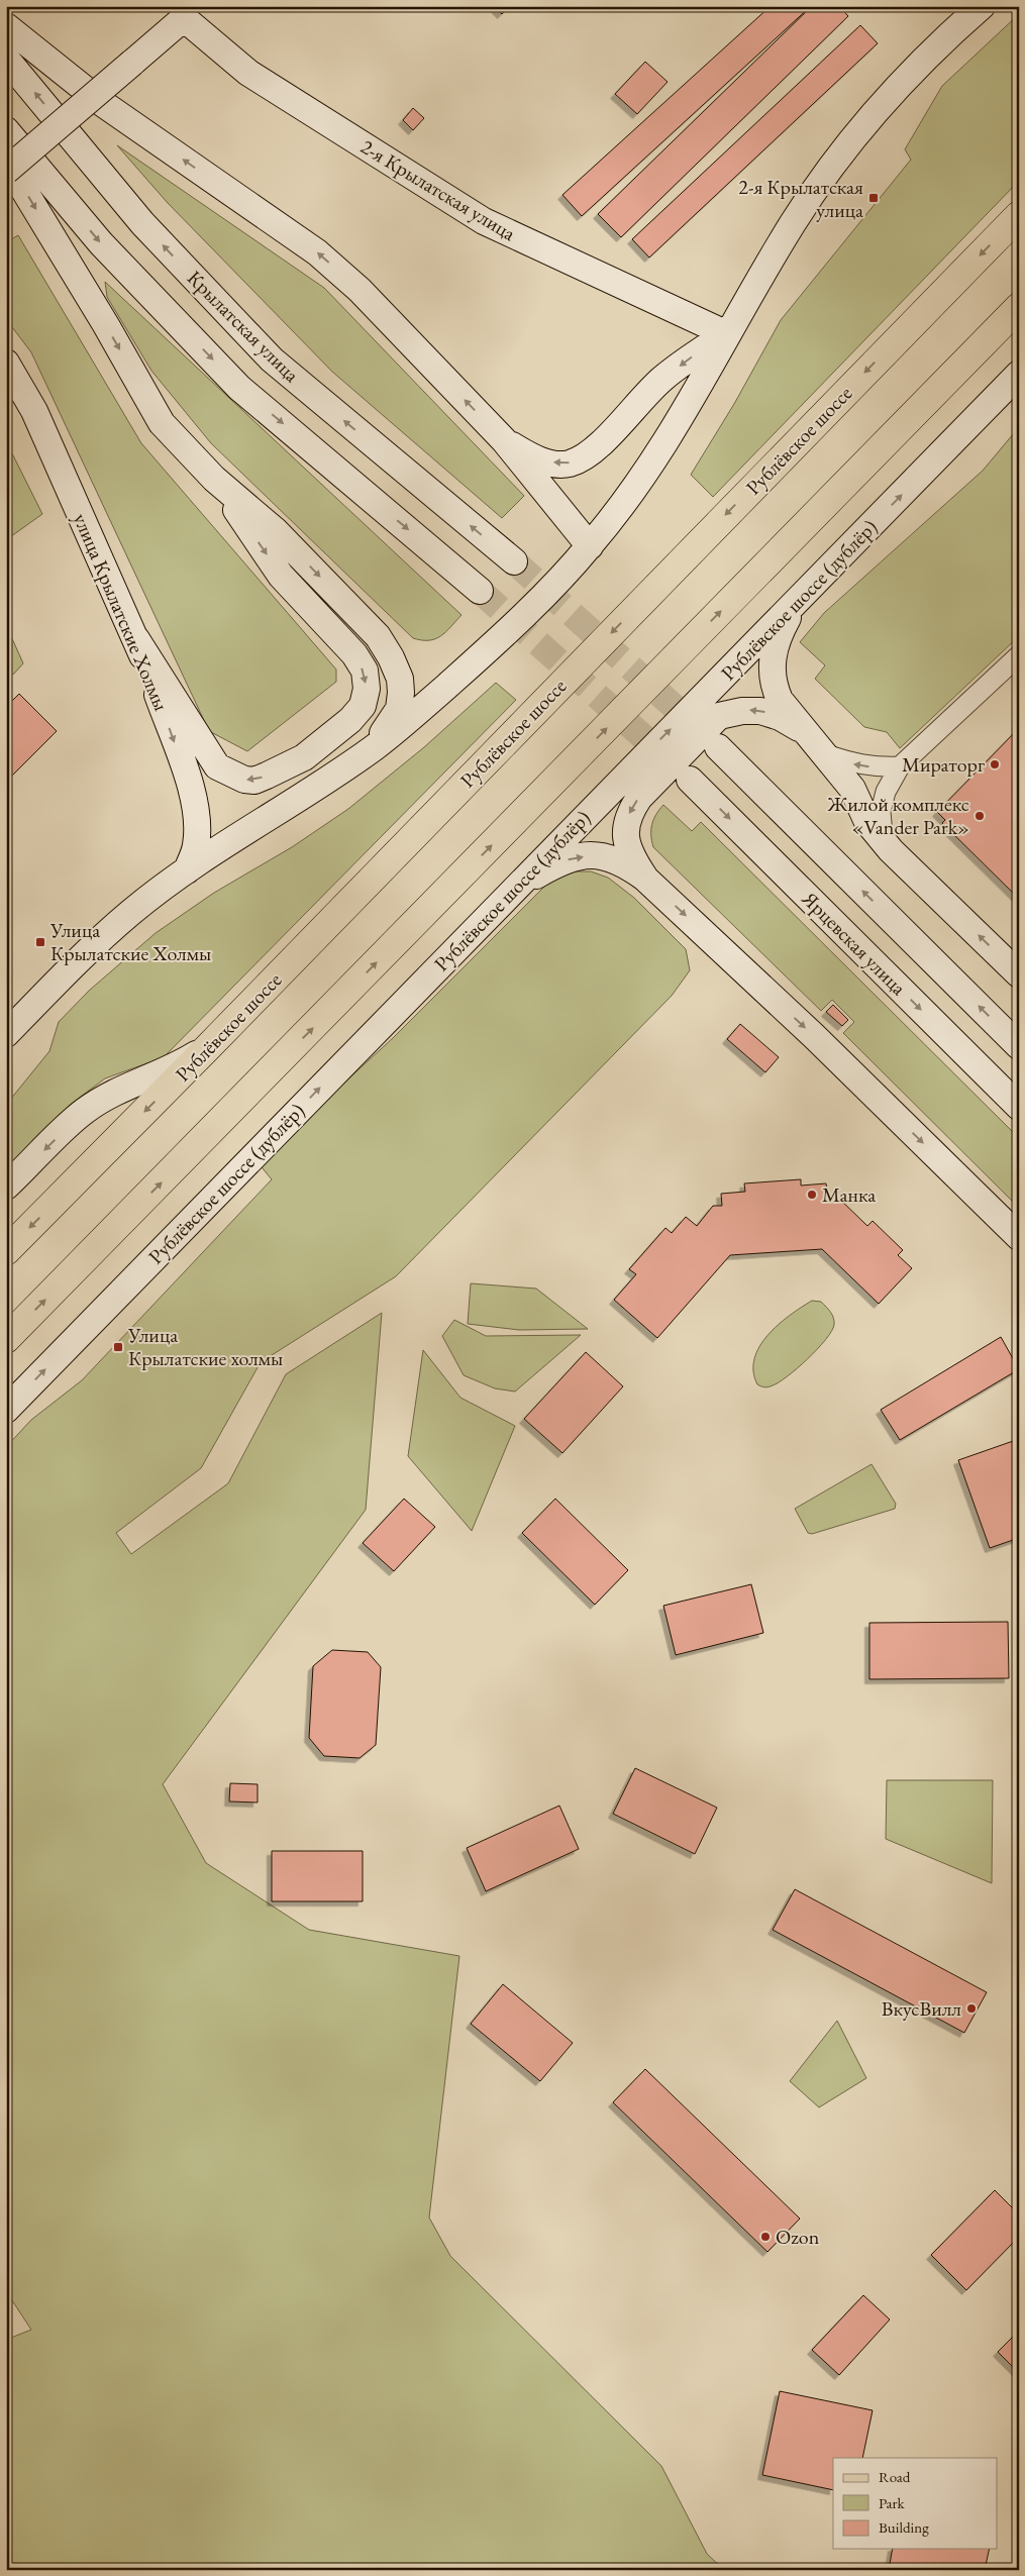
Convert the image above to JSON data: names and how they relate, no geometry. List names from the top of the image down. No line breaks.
{"streets":{"main road":["2-я Крылатская улица","Крылатская улица","Рублёвское шоссе","Рублёвское шоссе (дублёр)","улица Крылатские Холмы","Ярцевская улица"]},"one_way":["улица Крылатские Холмы"],"places":{"transit":["2-я Крылатская улица","Улица Крылатские Холмы","Улица Крылатские холмы"],"other":["Мираторг","Жилой комплекс «Vander Park»","Манка","ВкусВилл","Ozon"]},"legend":["Road","Park","Building"]}
